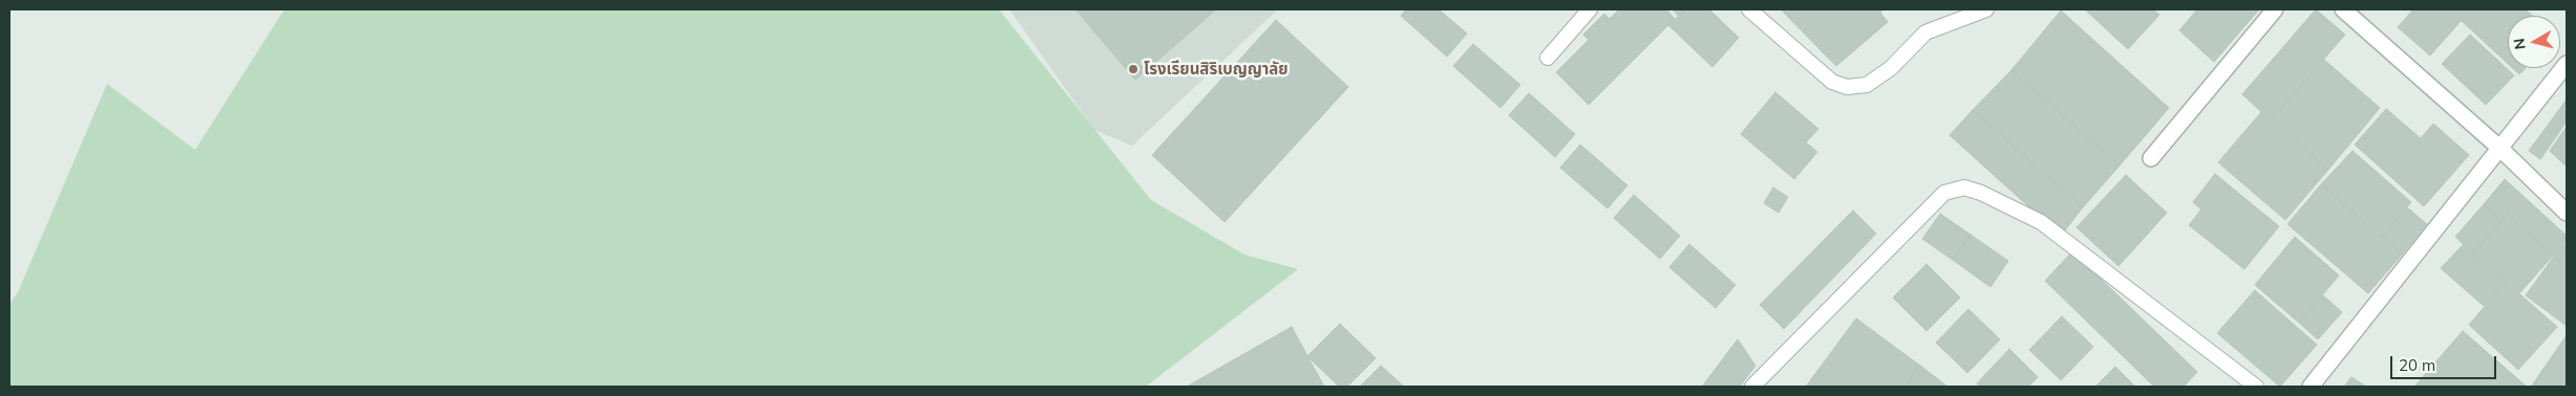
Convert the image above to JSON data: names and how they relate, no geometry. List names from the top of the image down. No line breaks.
{"places":["โรงเรียนสิริเบญญาลัย"],"scale_bar":"20 m","north":"left"}
